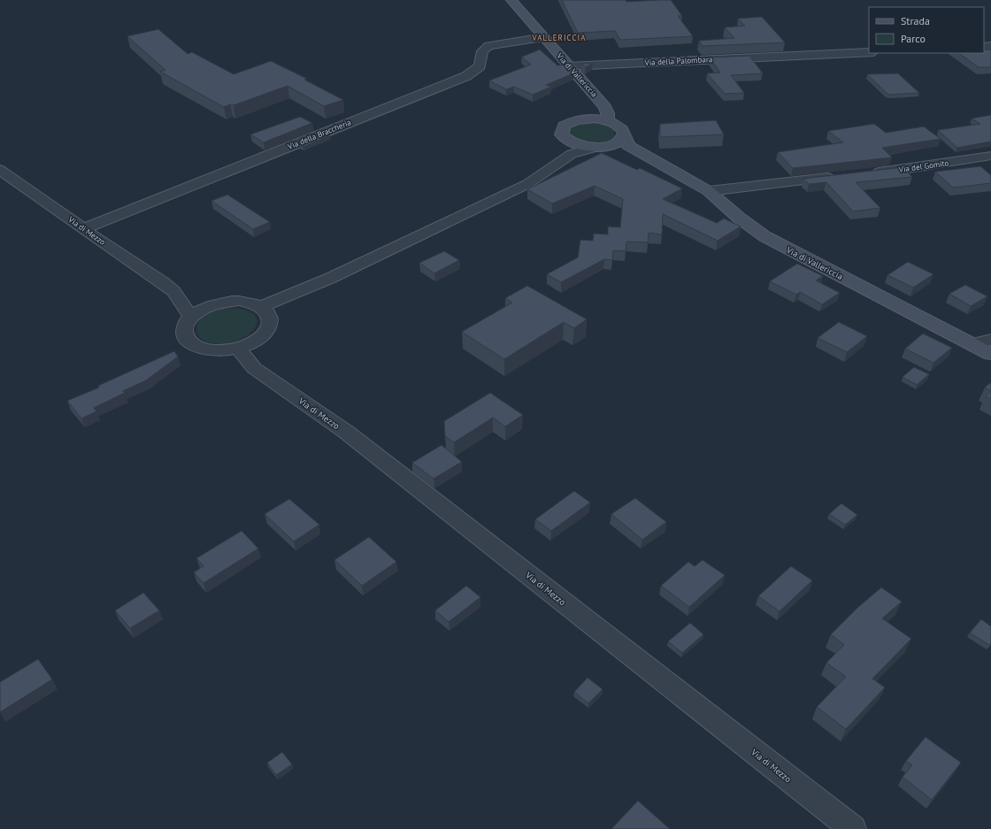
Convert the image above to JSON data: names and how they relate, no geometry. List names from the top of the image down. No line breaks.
{"streets":{"street":["Via della Palombara","Via di Vallericcia","Via della Braccheria","Via del Gomito","Via di Mezzo"]},"crossings":[["Via della Palombara","Via di Vallericcia"],["Via di Vallericcia","Via della Braccheria"],["Via della Braccheria","Via di Mezzo"]],"districts":["VALLERICCIA"],"legend":["Strada","Parco"]}
